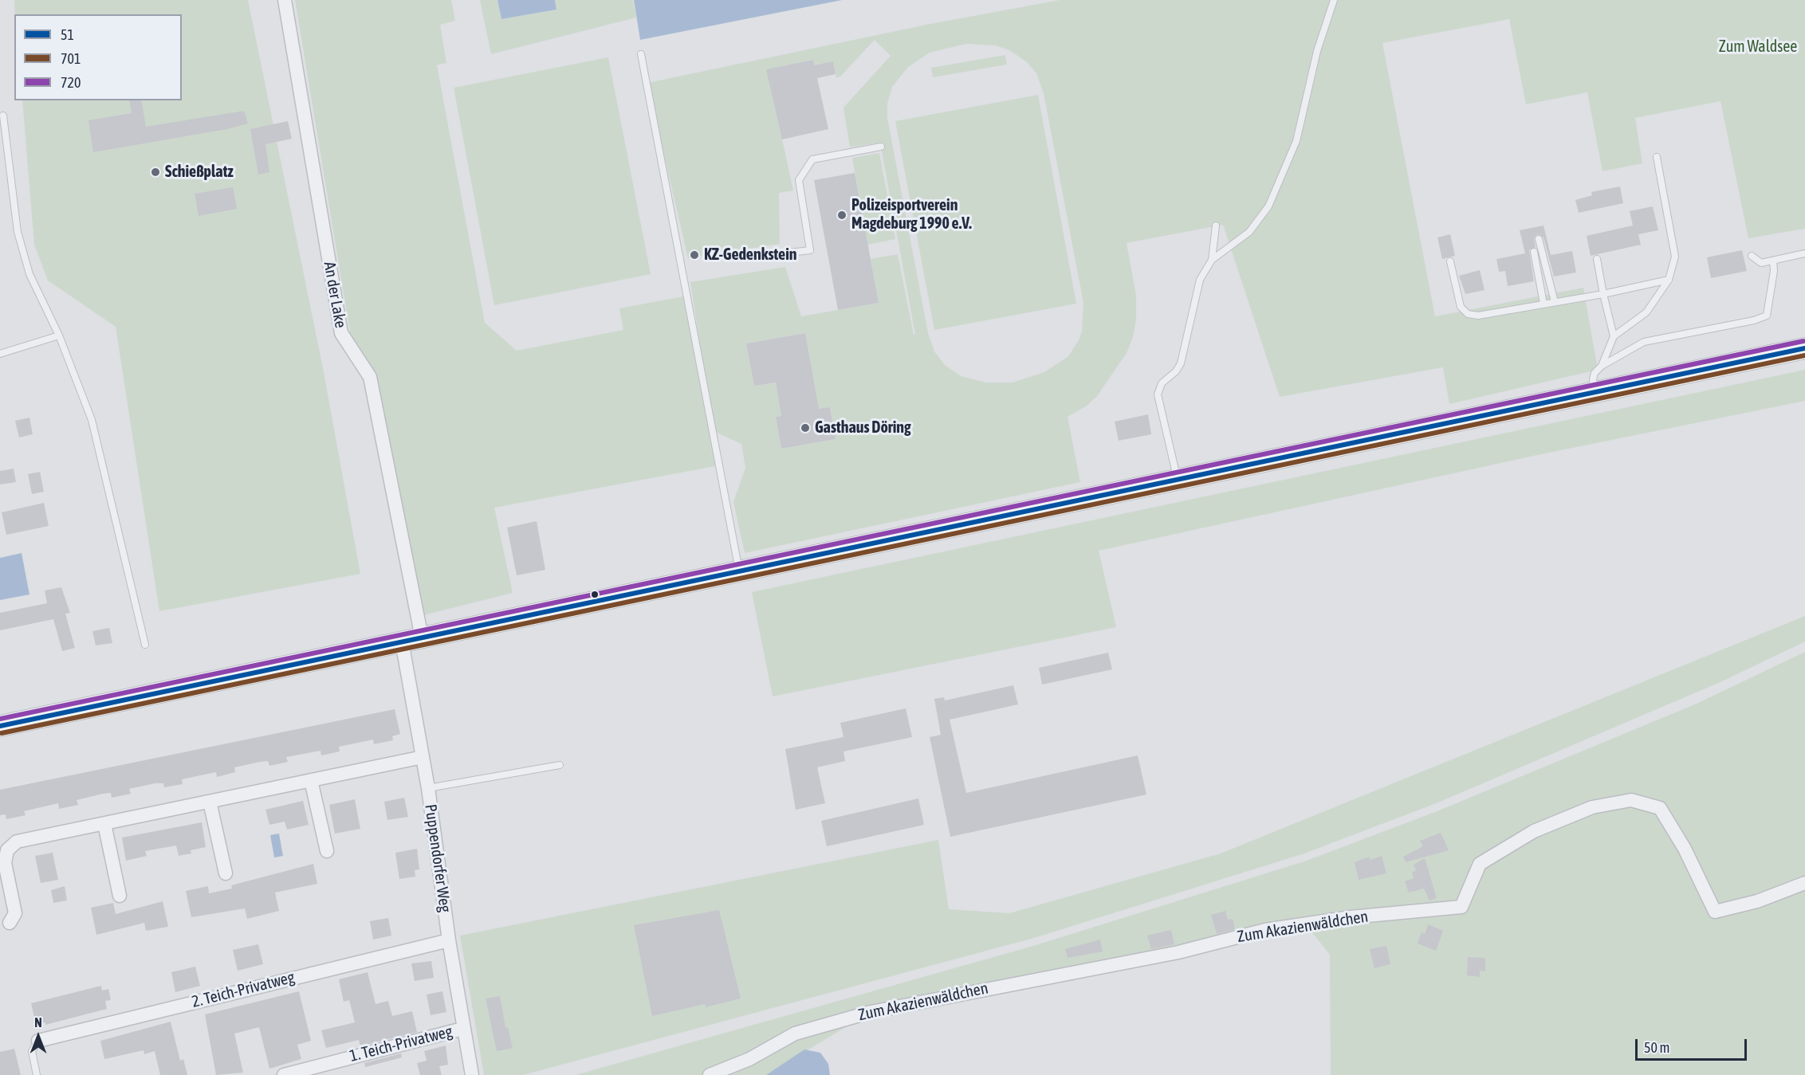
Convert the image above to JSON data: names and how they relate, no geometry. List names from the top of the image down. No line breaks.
{"streets":{"street":["An der Lake","Puppendorfer Weg","Zum Akazienwäldchen","2. Teich-Privatweg","1. Teich-Privatweg"]},"crossings":[["Puppendorfer Weg","2. Teich-Privatweg"],["Puppendorfer Weg","1. Teich-Privatweg"]],"parks":["Zum Waldsee"],"places":["Schießplatz","Polizeisportverein Magdeburg 1990 e.V.","KZ-Gedenkstein","Gasthaus Döring"],"lines":["transit line 720","transit line 51","transit line 701"],"legend":["51","701","720"],"scale_bar":"50 m","north":"top"}
